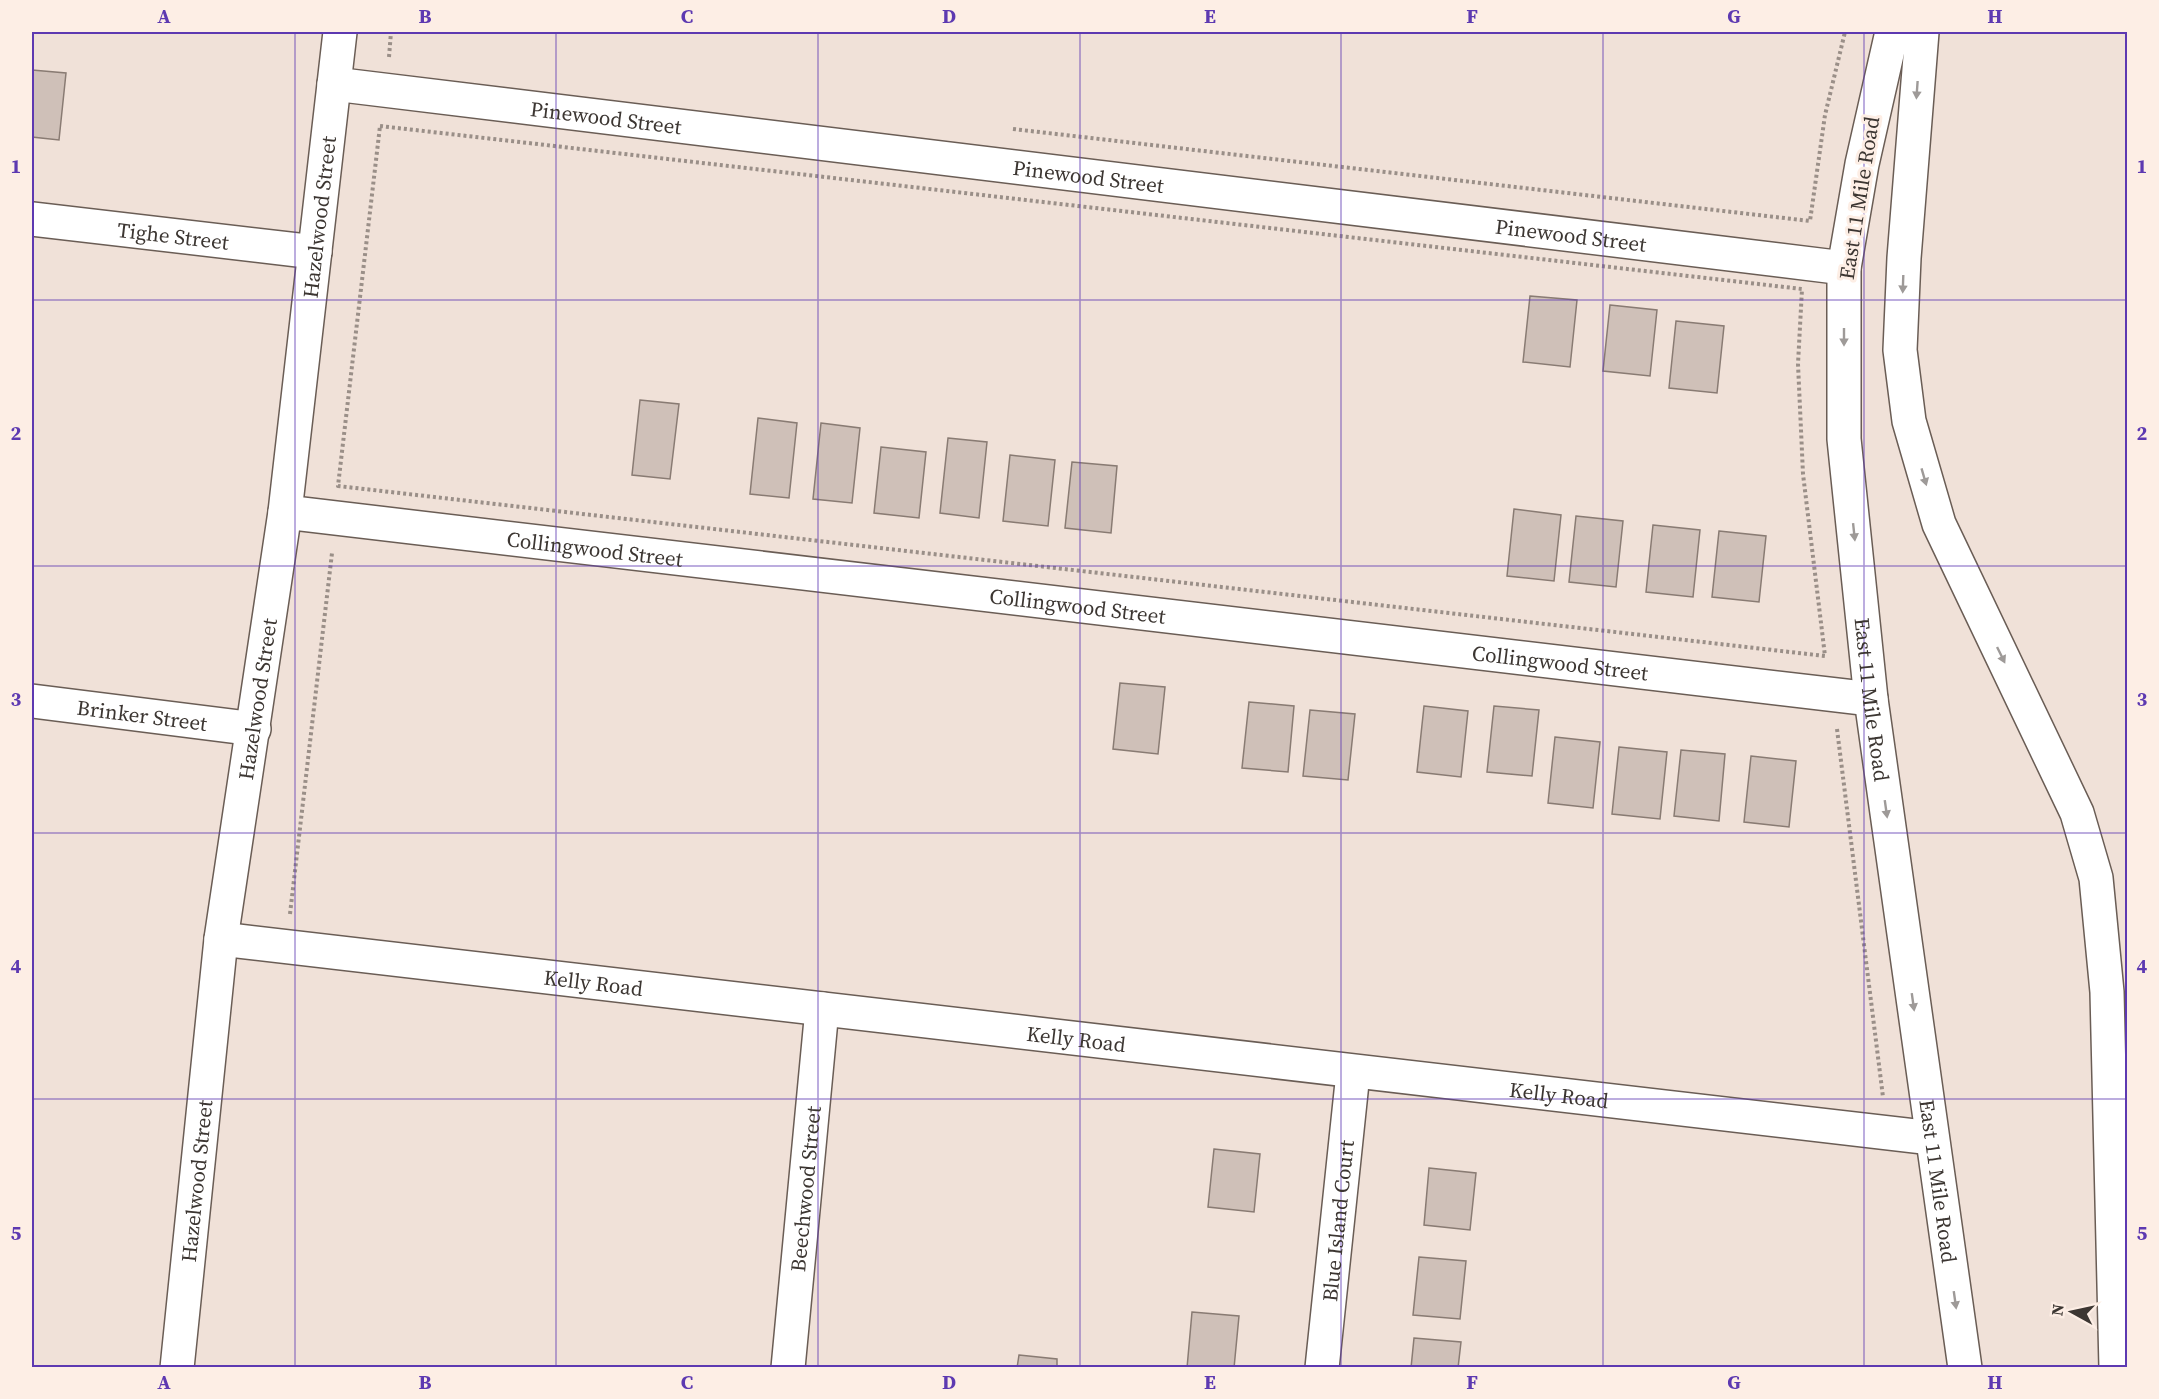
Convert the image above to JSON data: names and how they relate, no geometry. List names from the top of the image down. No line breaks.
{"streets":{"main road":["Pinewood Street","East 11 Mile Road","Hazelwood Street","Tighe Street","Collingwood Street","Brinker Street","Kelly Road","Beechwood Street","Blue Island Court"]},"crossings":[["Pinewood Street","East 11 Mile Road"],["Pinewood Street","Hazelwood Street"],["East 11 Mile Road","Collingwood Street"],["East 11 Mile Road","Kelly Road"],["Hazelwood Street","Tighe Street"],["Hazelwood Street","Collingwood Street"],["Hazelwood Street","Brinker Street"],["Hazelwood Street","Kelly Road"],["Kelly Road","Beechwood Street"],["Kelly Road","Blue Island Court"]],"north":"left","grid":{"columns":["A","B","C","D","E","F","G","H"],"rows":["1","2","3","4","5"]}}
